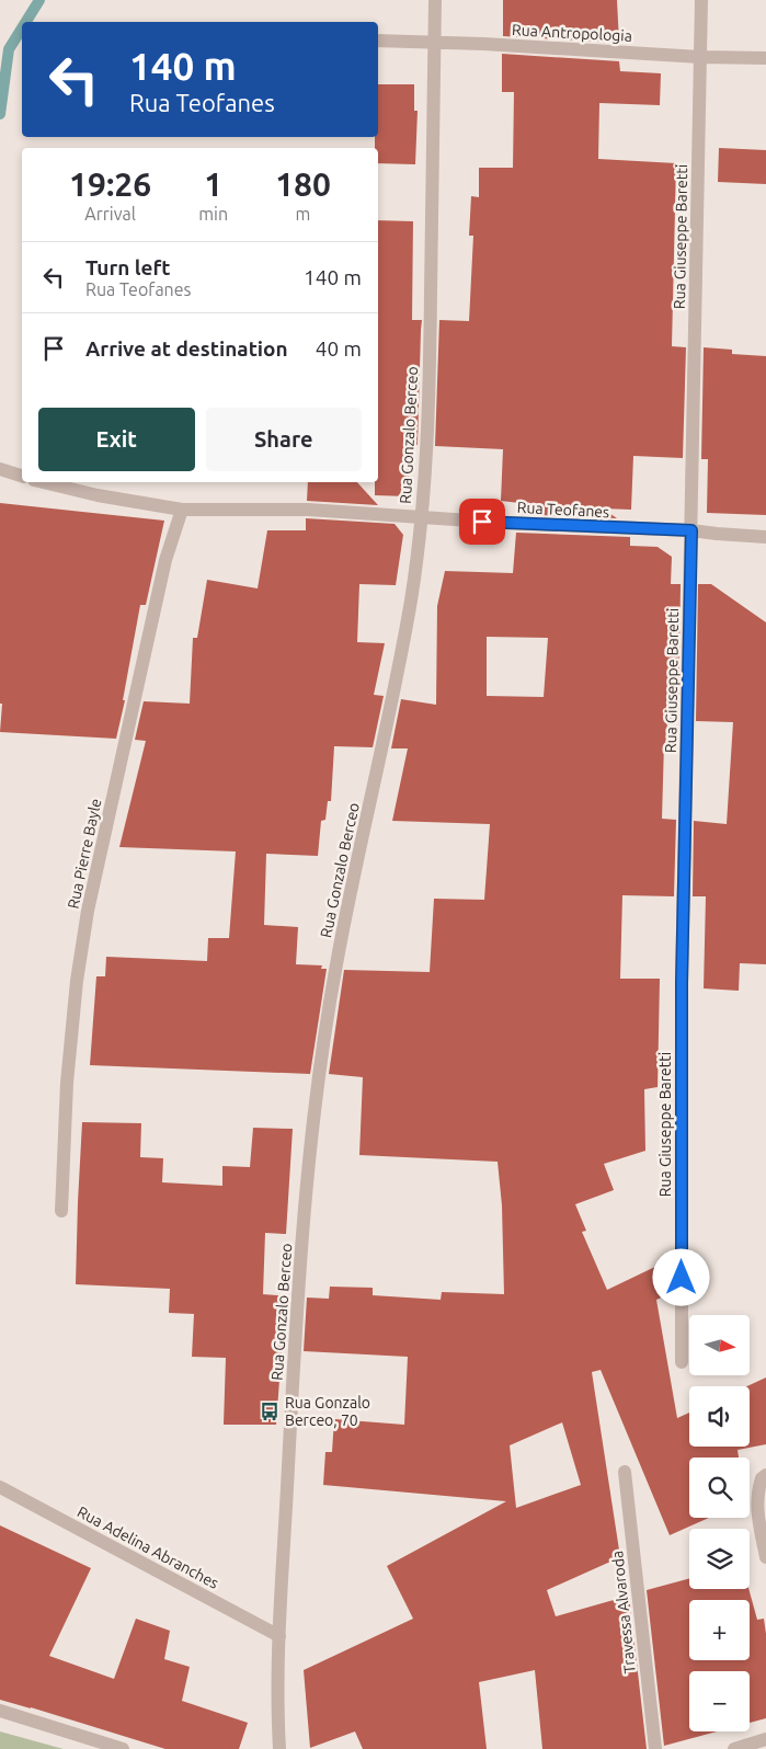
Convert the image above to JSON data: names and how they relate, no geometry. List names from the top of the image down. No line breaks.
{"streets":{"street":["Rua Antropologia","Rua Giuseppe Baretti","Rua Gonzalo Berceo","Rua Teofanes","Rua Pierre Bayle","Rua Adelina Abranches","Travessa Alvaroda"]},"crossings":[["Rua Antropologia","Rua Giuseppe Baretti"],["Rua Antropologia","Rua Gonzalo Berceo"],["Rua Giuseppe Baretti","Rua Teofanes"],["Rua Gonzalo Berceo","Rua Teofanes"],["Rua Gonzalo Berceo","Rua Adelina Abranches"],["Rua Teofanes","Rua Pierre Bayle"]],"places":{"bus stop":["Rua Gonzalo Berceo, 70"]},"north":"right","page":{"turn":["140 m","Rua Teofanes"],"eta":["19:26","Arrival","1","min","180","m"],"list":[{"name":"Turn left","note":"Rua Teofanes","value":"140 m"},{"name":"Arrive at destination","value":"40 m"}],"buttons":["Exit","Share"],"map_buttons":["+","−"]}}
